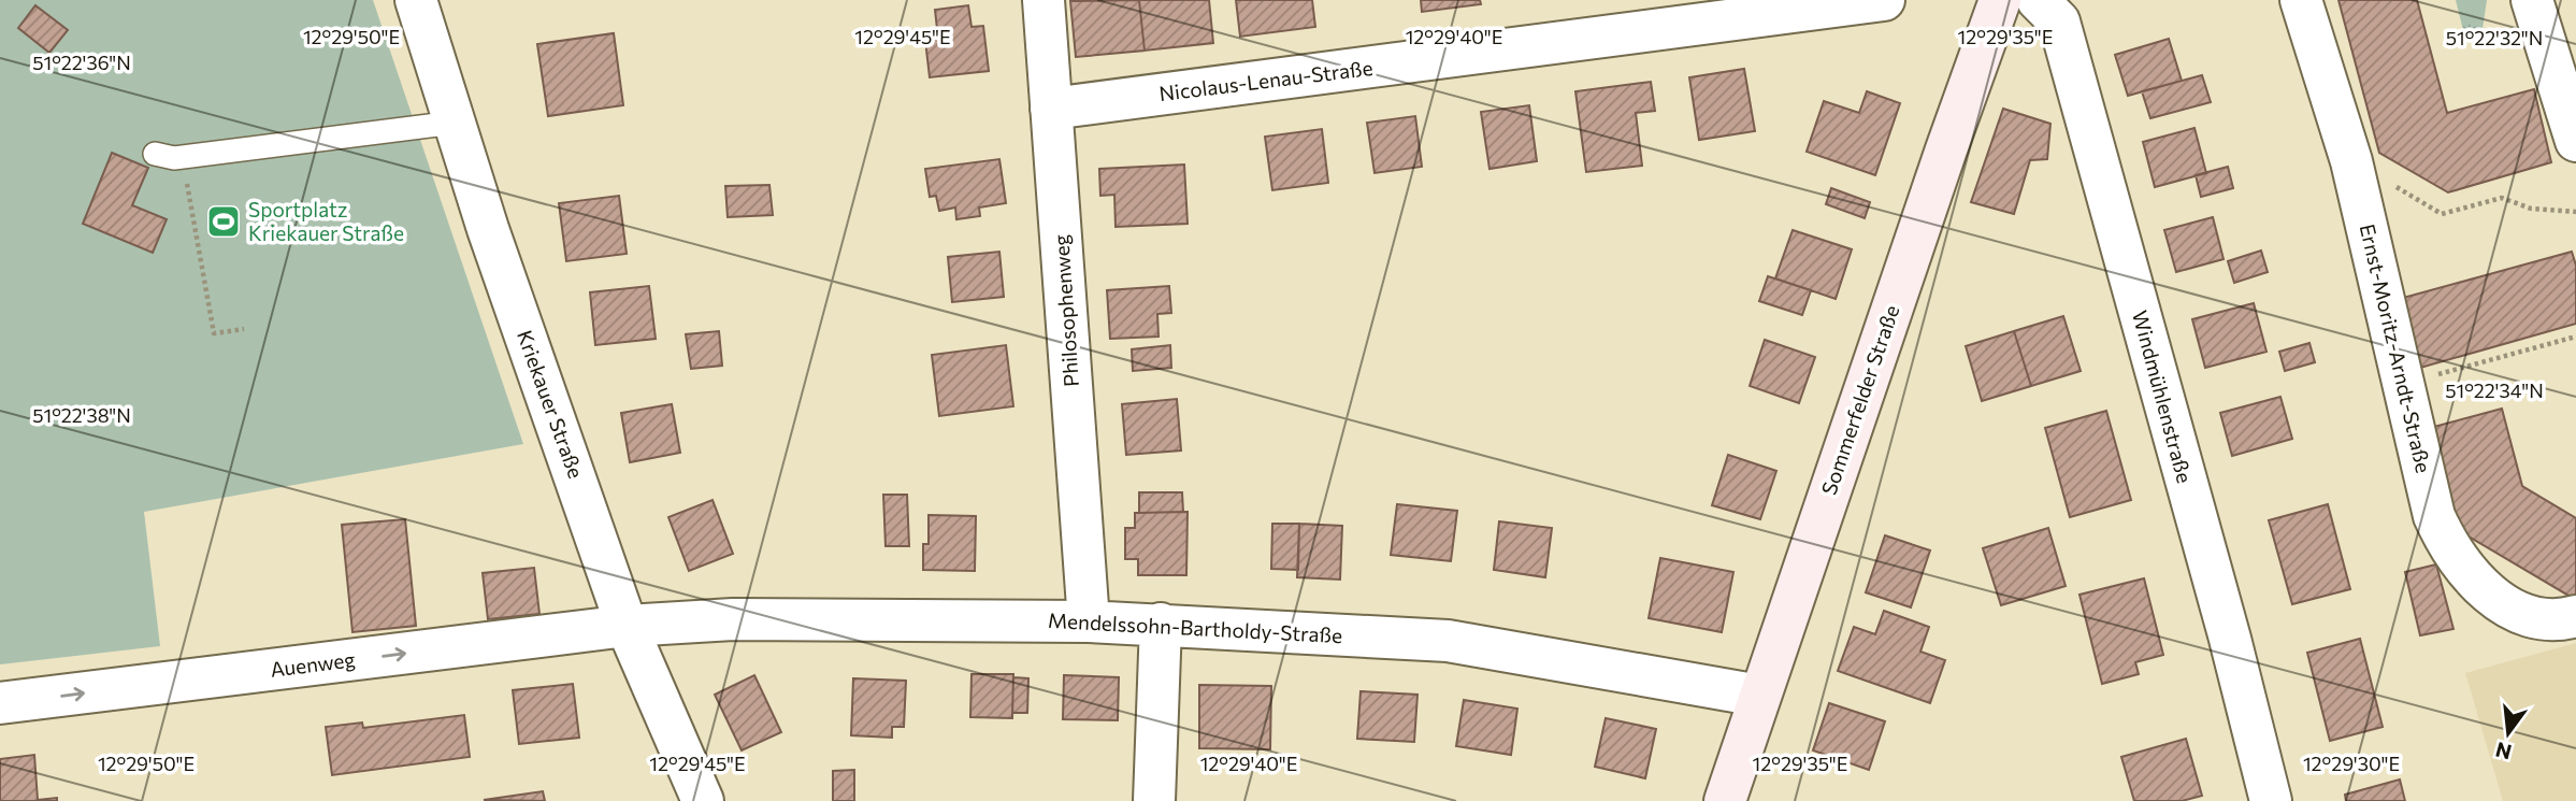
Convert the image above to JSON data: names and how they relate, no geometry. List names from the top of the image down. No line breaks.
{"streets":{"main road":["Sommerfelder Straße"],"street":["Nicolaus-Lenau-Straße","Philosophenweg","Ernst-Moritz-Arndt-Straße","Windmühlenstraße","Kriekauer Straße","Mendelssohn-Bartholdy-Straße","Auenweg"]},"crossings":[["Nicolaus-Lenau-Straße","Philosophenweg"],["Philosophenweg","Mendelssohn-Bartholdy-Straße"],["Sommerfelder Straße","Mendelssohn-Bartholdy-Straße"],["Kriekauer Straße","Mendelssohn-Bartholdy-Straße"],["Kriekauer Straße","Auenweg"],["Mendelssohn-Bartholdy-Straße","Auenweg"]],"one_way":["Auenweg"],"places":{"sports":["Sportplatz Kriekauer Straße"]},"north":"bottom","coordinates":["12°29'50\"E","12°29'45\"E","12°29'40\"E","12°29'35\"E","51°22'32\"N","51°22'36\"N","51°22'34\"N","51°22'38\"N","12°29'30\"E"]}
